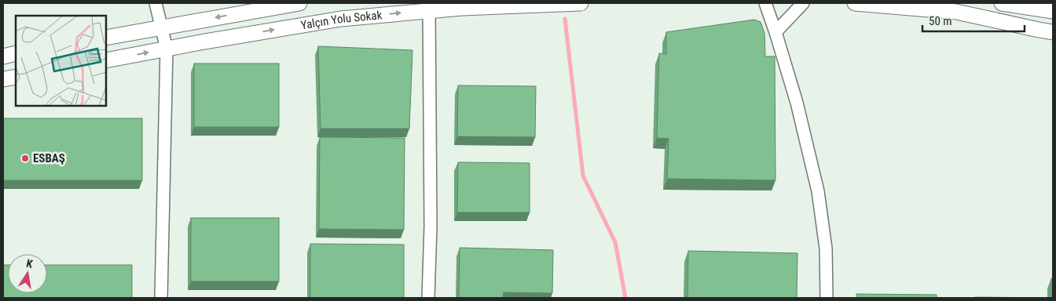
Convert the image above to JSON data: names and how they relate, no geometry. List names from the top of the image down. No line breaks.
{"streets":{"street":["Yalçın Yolu Sokak"]},"places":["ESBAŞ"],"scale_bar":"50 m","north":"top"}
